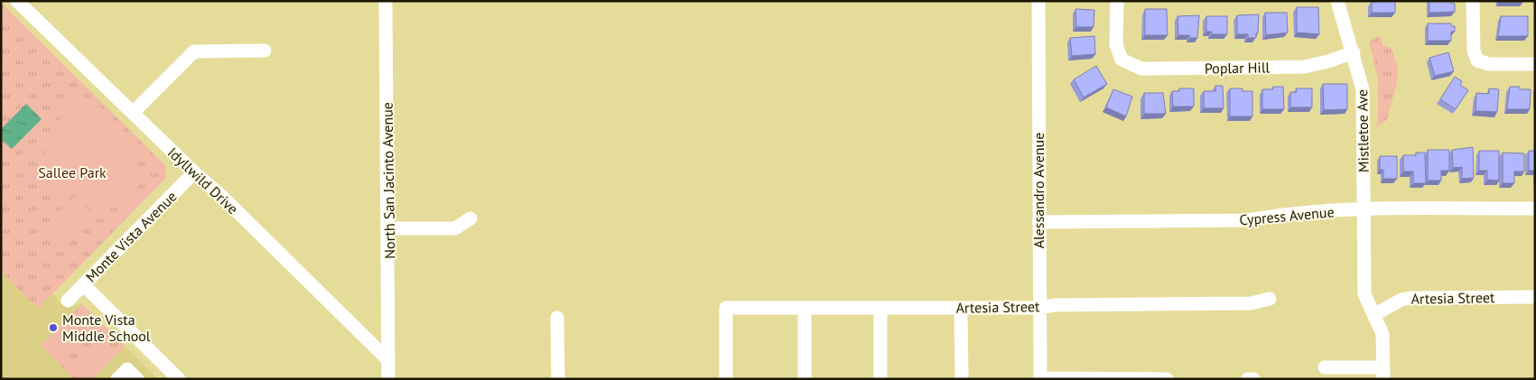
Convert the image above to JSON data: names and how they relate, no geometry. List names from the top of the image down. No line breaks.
{"streets":{"street":["Poplar Hill","Mistletoe Ave","Idyllwild Drive","North San Jacinto Avenue","Alessandro Avenue","Cypress Avenue","Monte Vista Avenue","Artesia Street"]},"crossings":[["Poplar Hill","Mistletoe Ave"],["Mistletoe Ave","Cypress Avenue"],["Mistletoe Ave","Artesia Street"],["Idyllwild Drive","North San Jacinto Avenue"],["Idyllwild Drive","Monte Vista Avenue"],["Alessandro Avenue","Cypress Avenue"],["Alessandro Avenue","Artesia Street"]],"parks":["Sallee Park"],"places":["Monte Vista Middle School"]}
